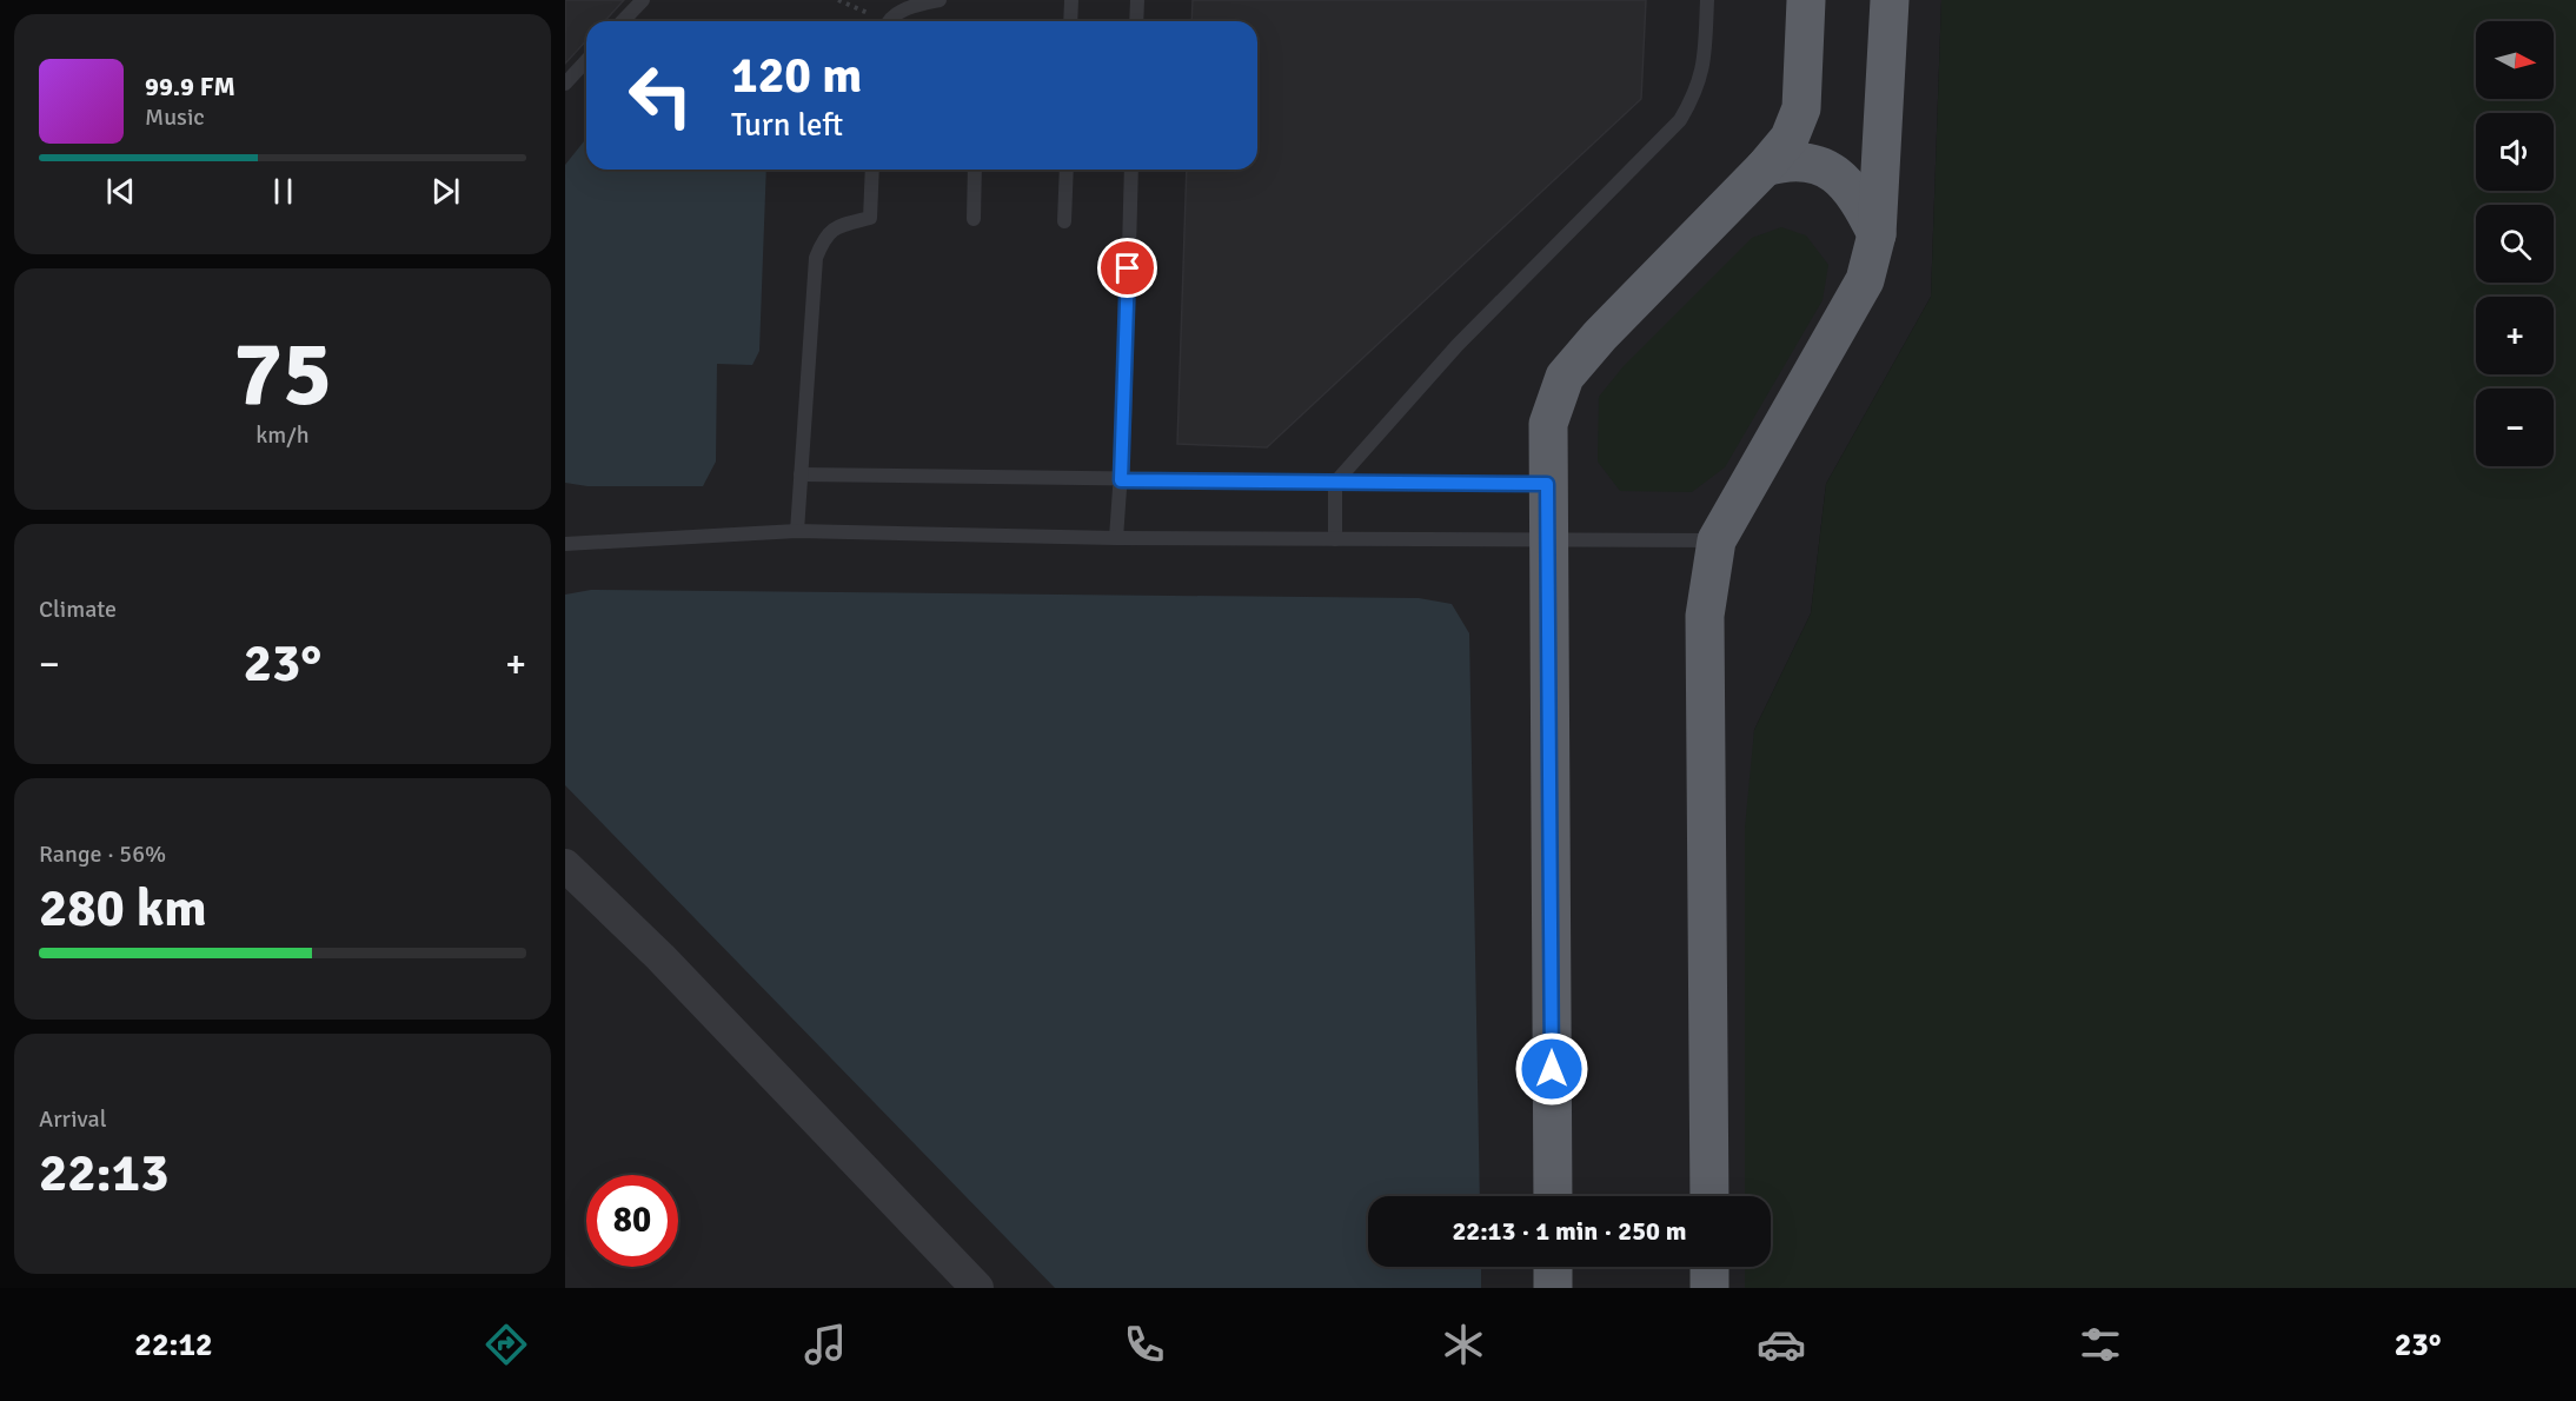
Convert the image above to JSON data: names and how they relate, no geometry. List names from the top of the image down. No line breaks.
{"north":"right","page":{"map_buttons":["+","−"],"turn":["120 m","Turn left"],"song":["99.9 FM","Music"],"tile":[["75","km/h"],"Climate",["Range · 56%","280 km"],["Arrival","22:13"]],"heat":["−","23°","+"],"limit":"80","trip":"22:13 · 1 min · 250 m","tabs":["22:12","23°"]}}
